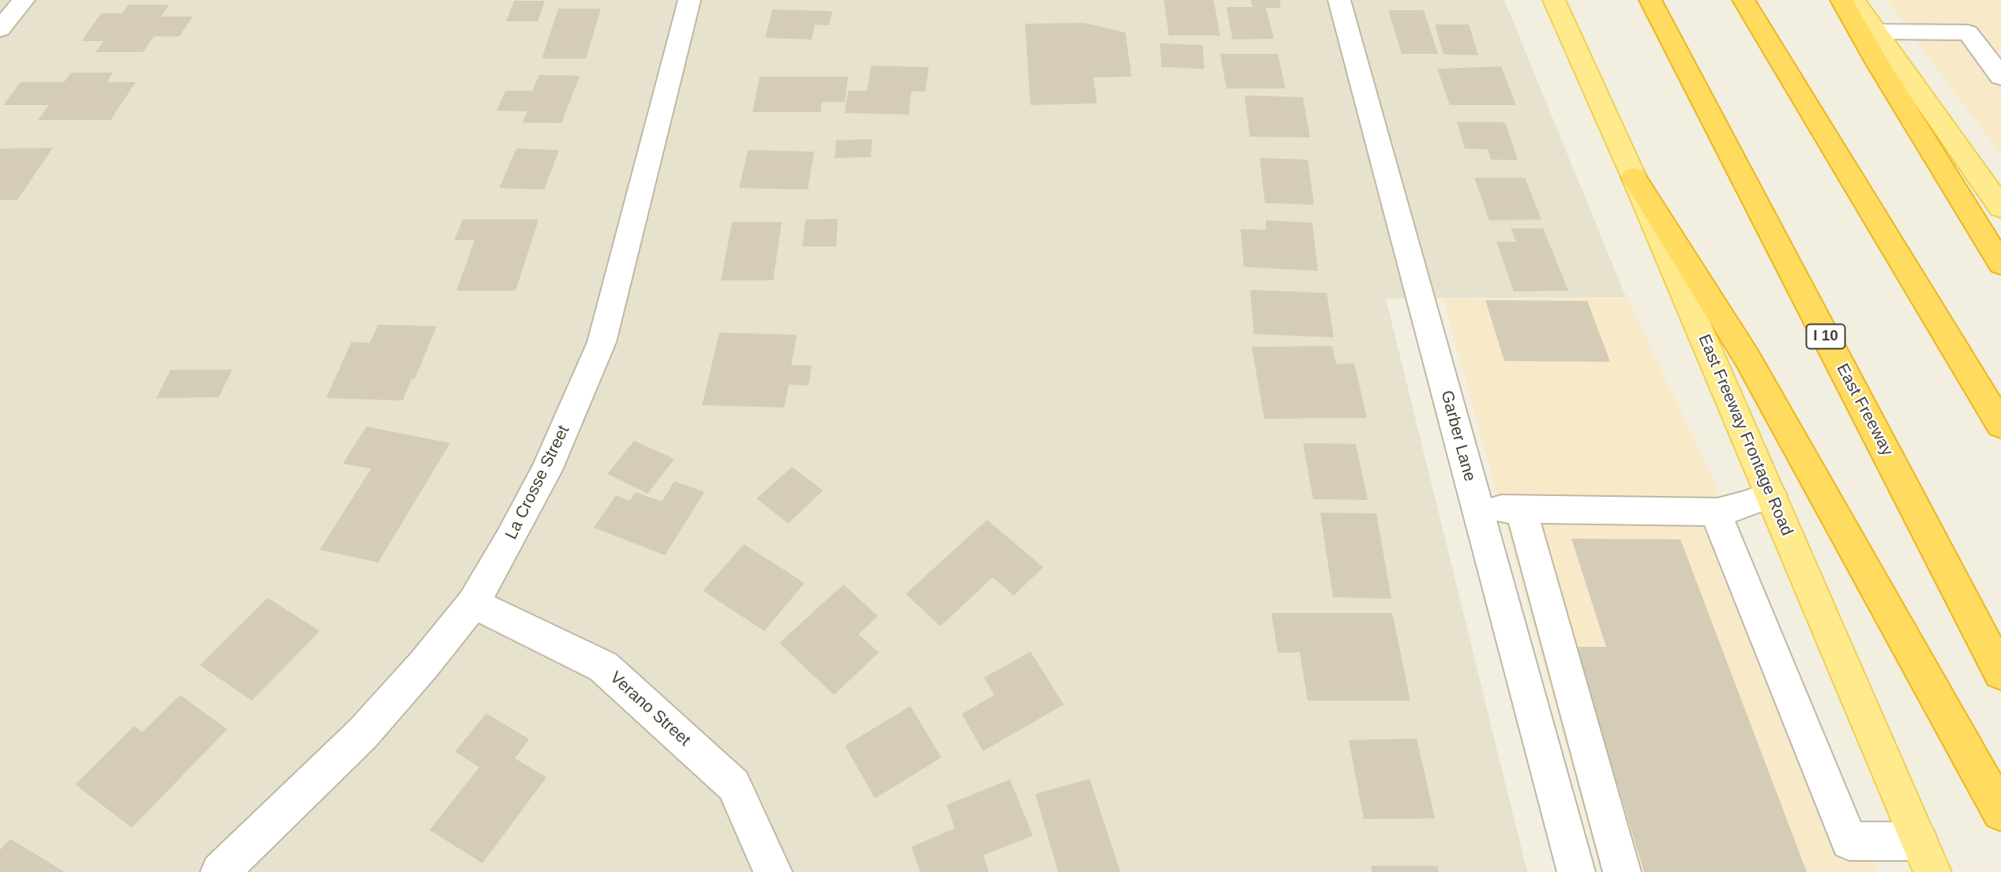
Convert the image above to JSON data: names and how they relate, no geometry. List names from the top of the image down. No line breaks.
{"streets":{"highway":["I 10","East Freeway"],"main road":["East Freeway Frontage Road"],"street":["Garber Lane","La Crosse Street","Verano Street"]},"crossings":[["La Crosse Street","Verano Street"]]}
